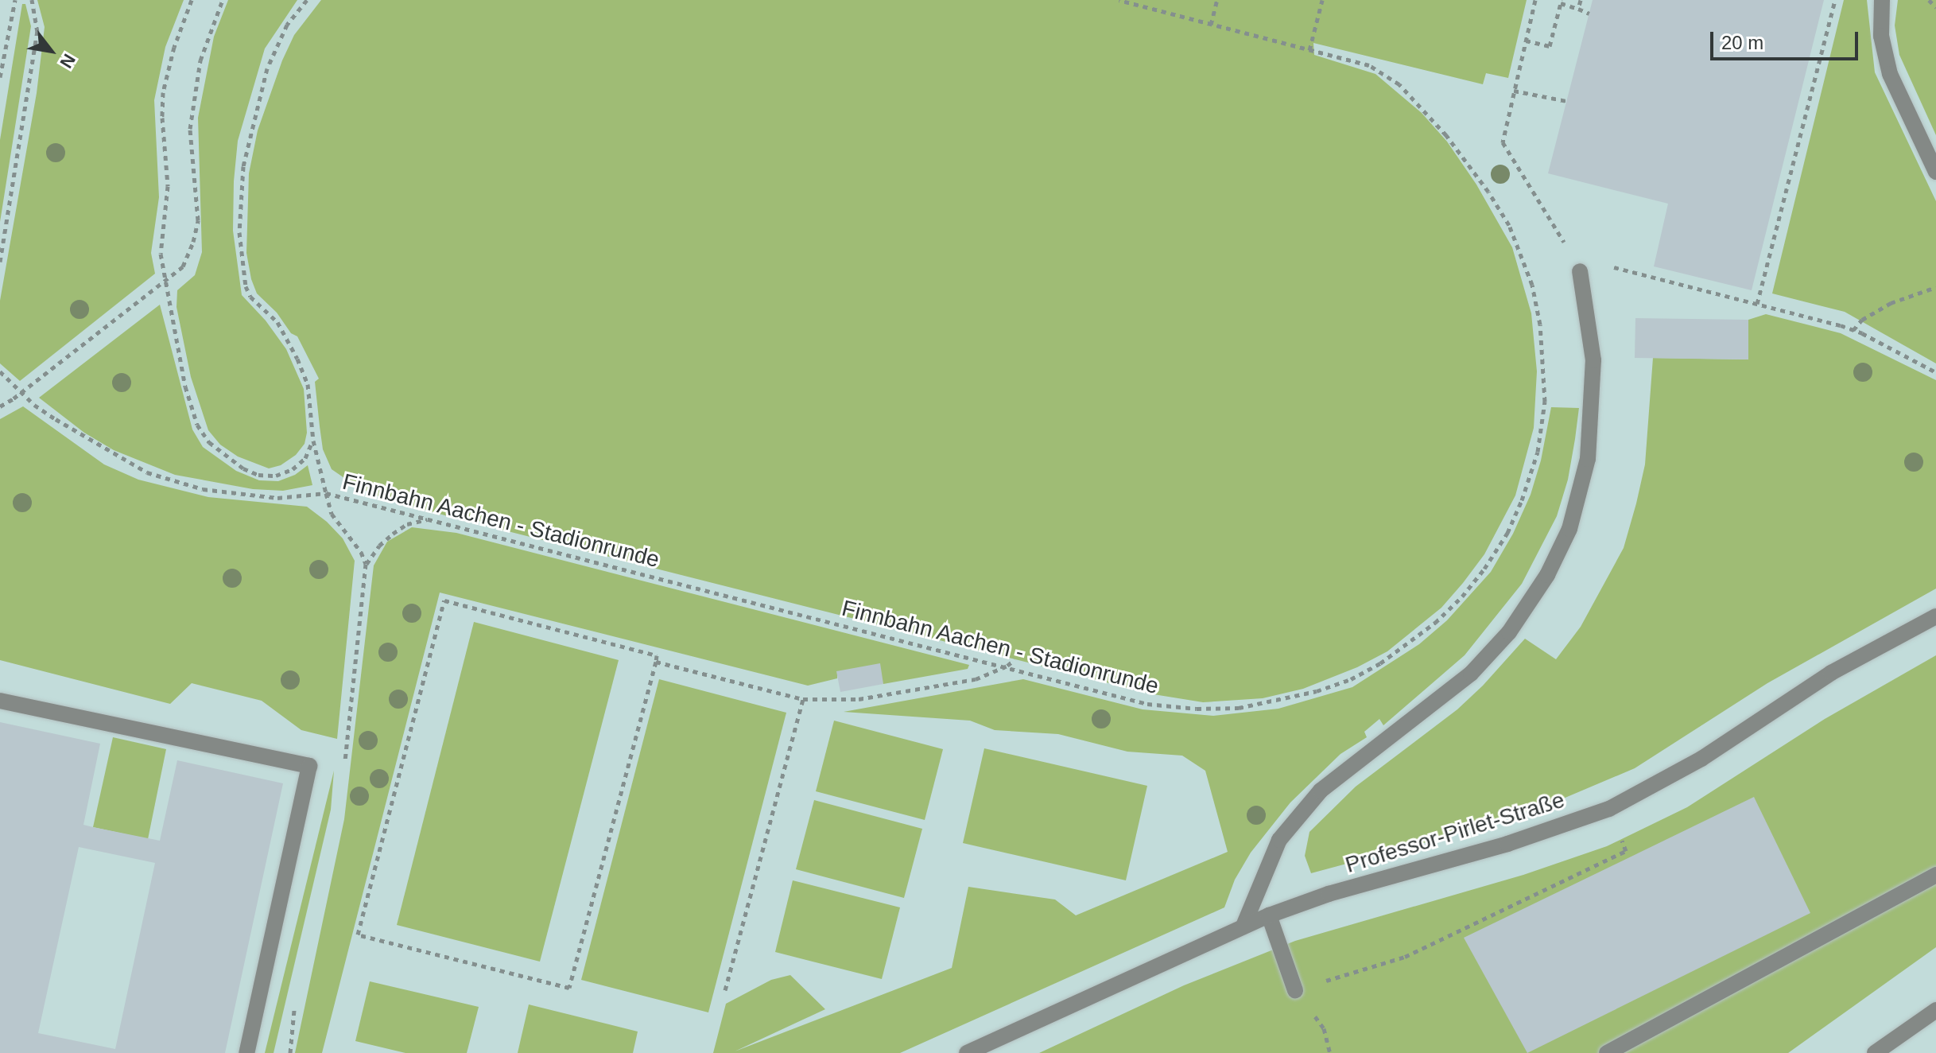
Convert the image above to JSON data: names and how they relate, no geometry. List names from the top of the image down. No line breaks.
{"streets":{"street":["Professor-Pirlet-Straße"],"path":["Finnbahn Aachen - Stadionrunde"]},"scale_bar":"20 m","north":"bottom right"}
